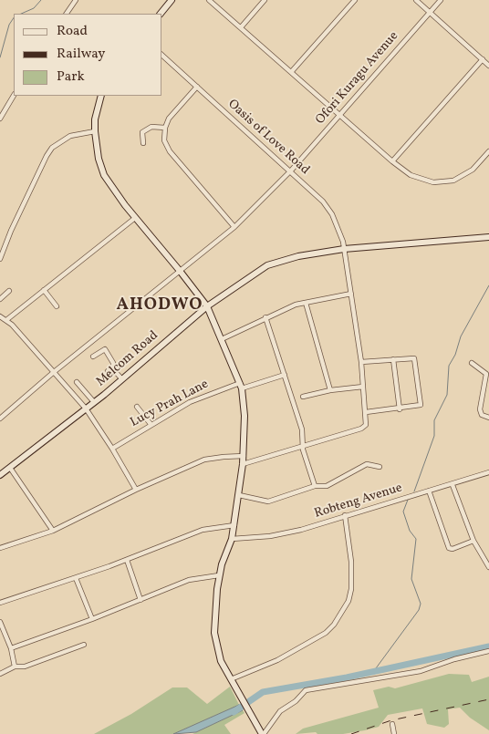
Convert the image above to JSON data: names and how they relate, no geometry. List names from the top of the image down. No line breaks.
{"streets":{"main road":["Melcom Road"],"street":["Ofori Kuragu Avenue","Oasis of Love Road","Lucy Prah Lane","Robteng Avenue"]},"crossings":[["Ofori Kuragu Avenue","Oasis of Love Road"],["Oasis of Love Road","Melcom Road"]],"districts":["AHODWO"],"legend":["Road","Railway","Park"]}
